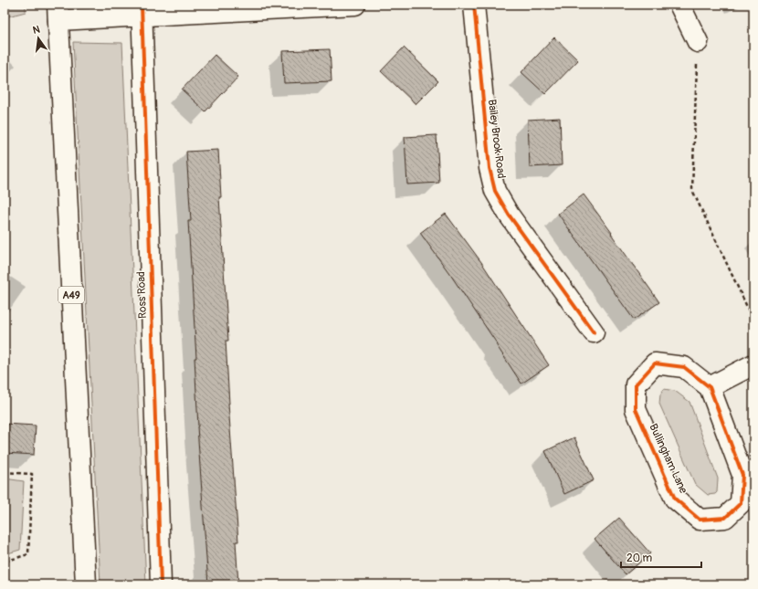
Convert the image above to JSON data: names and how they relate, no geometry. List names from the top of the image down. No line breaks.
{"streets":{"main road":["Bailey Brook Road","A49","Ross Road","Bullingham Lane"]},"scale_bar":"20 m","north":"top"}
